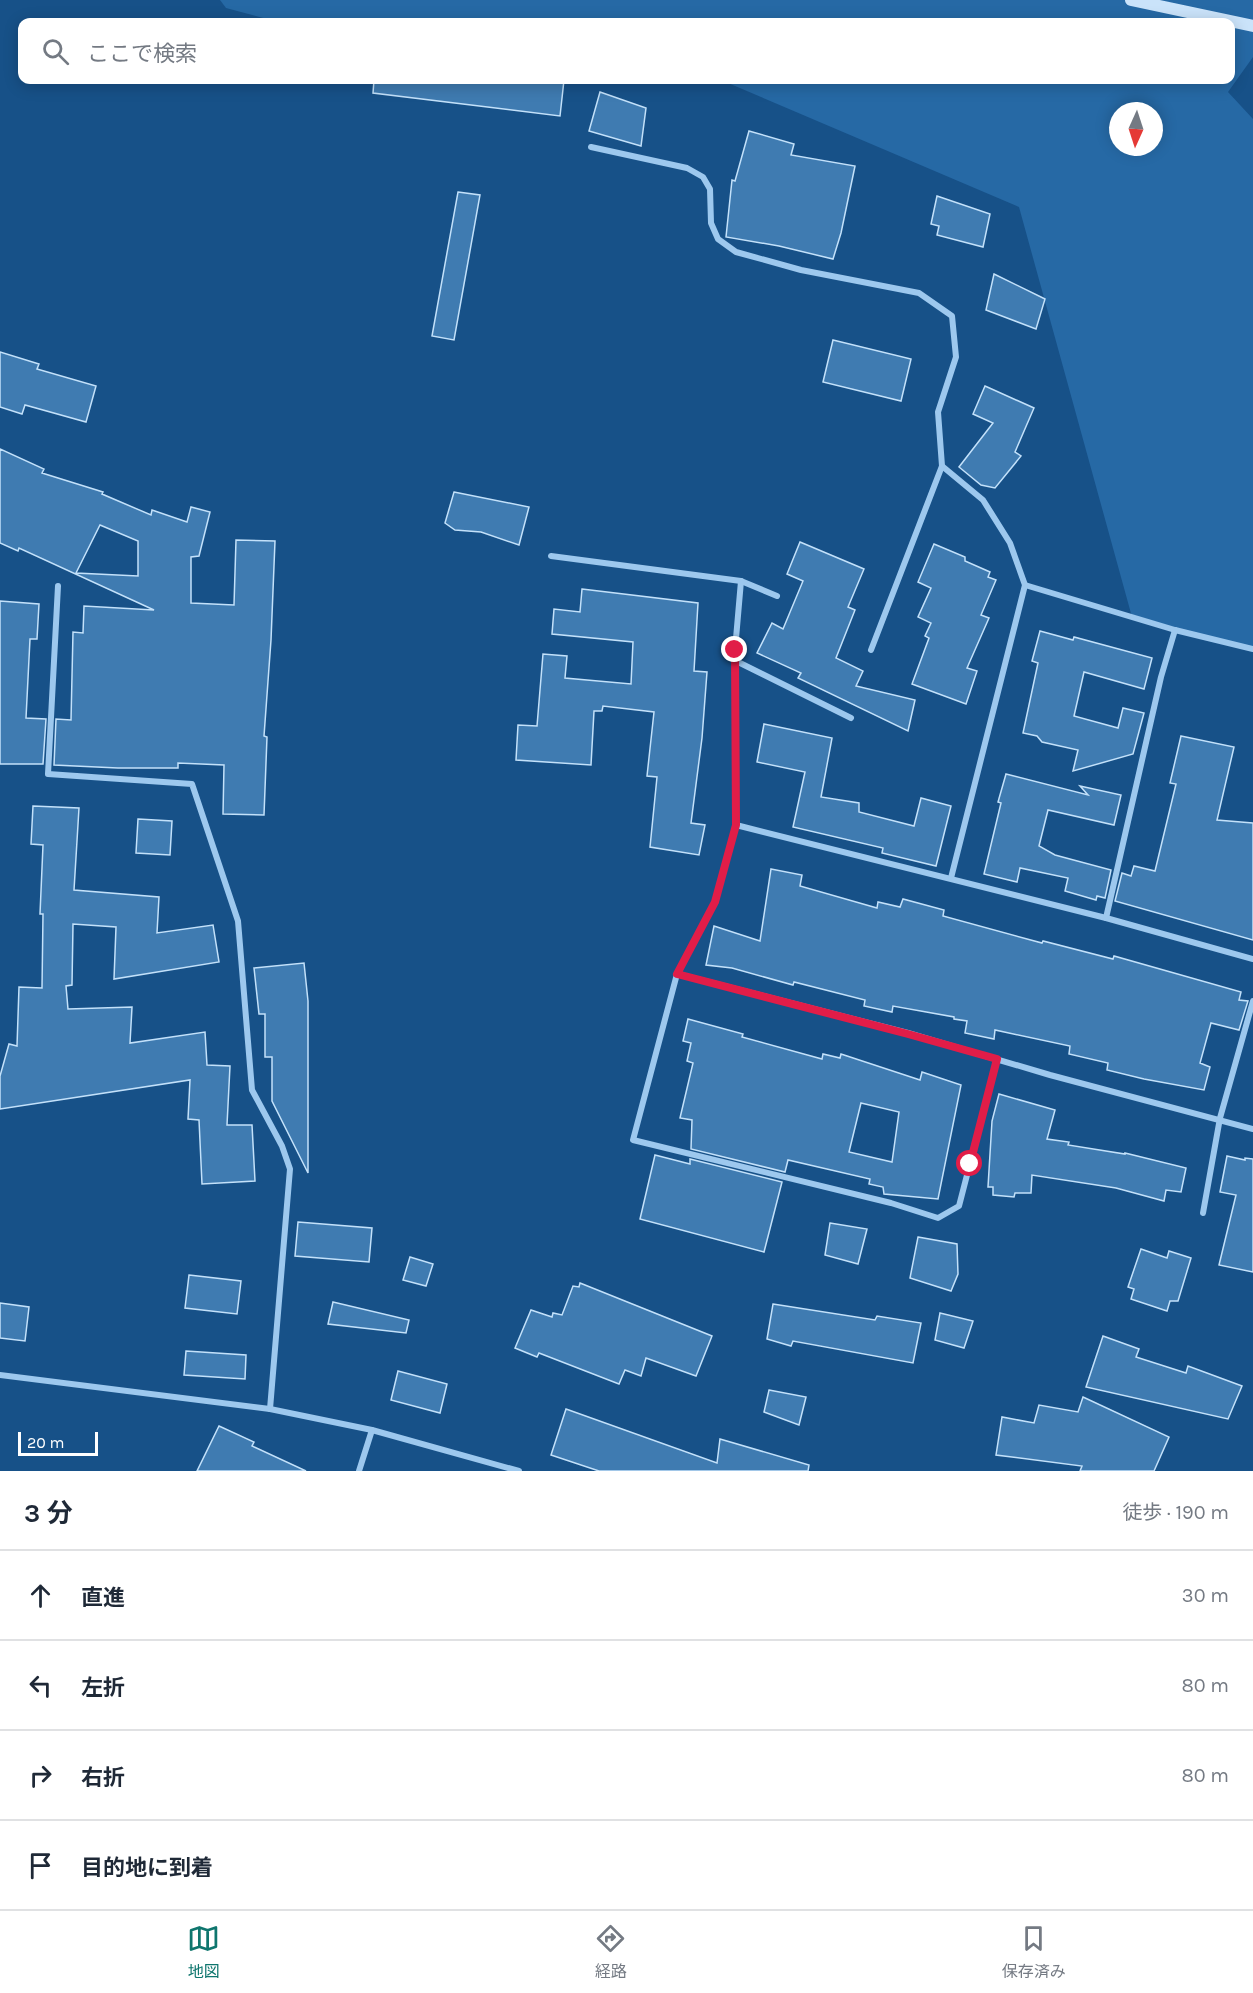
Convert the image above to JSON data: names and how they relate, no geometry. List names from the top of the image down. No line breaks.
{"scale_bar":"20 m","north":"bottom","page":{"search":"ここで検索","scale":"20 m","heading":["3 分","徒歩 · 190 m"],"list":[["直進","30 m"],["左折","80 m"],["右折","80 m"],"目的地に到着"],"nav":["地図","経路","保存済み"]}}
